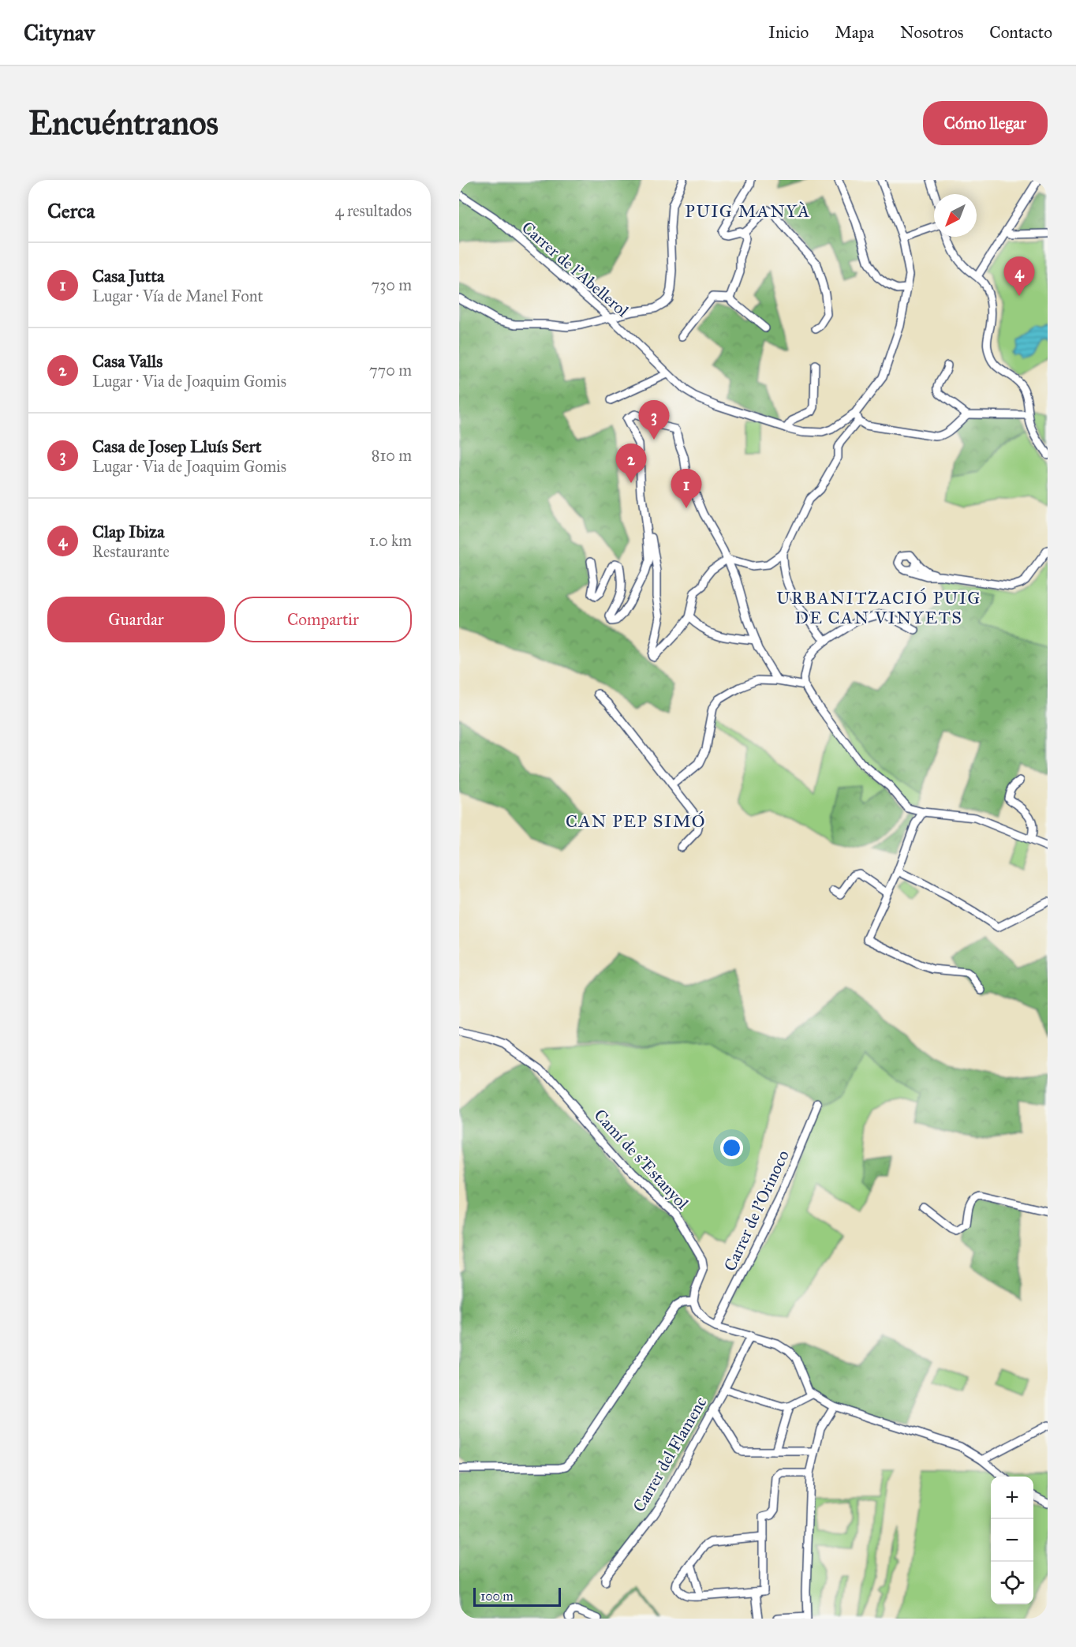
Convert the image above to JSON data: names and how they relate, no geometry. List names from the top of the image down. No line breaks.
{"streets":{"street":["Carrer de l'Abellerol","Camí de s'Estanyol","Carrer de l'Orinoco","Carrer del Flamenc"]},"districts":["PUIG MANYÀ","URBANITZACIÓ PUIG DE CAN VINYETS","CAN PEP SIMÓ"],"scale_bar":"100 m","north":"bottom left","page":{"header":"Citynav","nav":["Inicio","Mapa","Nosotros","Contacto"],"buttons":["Cómo llegar",["Guardar","Compartir"]],"title":"Encuéntranos","heading":["Cerca","4 resultados"],"list":[{"mark":"1","name":"Casa Jutta","note":"Lugar · Vía de Manel Font","value":"730 m"},{"mark":"2","name":"Casa Valls","note":"Lugar · Via de Joaquim Gomis","value":"770 m"},{"mark":"3","name":"Casa de Josep Lluís Sert","note":"Lugar · Via de Joaquim Gomis","value":"810 m"},{"mark":"4","name":"Clap Ibiza","note":"Restaurante","value":"1.0 km"}],"pins":["4","3","2","1"],"map_buttons":["+","−"],"scale":"100 m"}}
